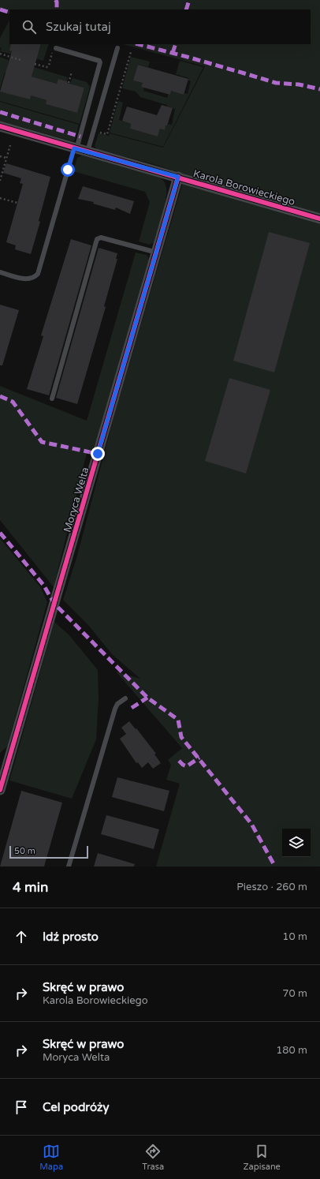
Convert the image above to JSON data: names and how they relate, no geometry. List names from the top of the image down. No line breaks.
{"streets":{"street":["Karola Borowieckiego","Moryca Welta"]},"crossings":[["Karola Borowieckiego","Moryca Welta"]],"scale_bar":"50 m","page":{"search":"Szukaj tutaj","scale":"50 m","heading":["4 min","Pieszo · 260 m"],"list":[["Idź prosto","10 m"],["Skręć w prawo","Karola Borowieckiego","70 m"],["Skręć w prawo","Moryca Welta","180 m"],"Cel podróży"],"nav":["Mapa","Trasa","Zapisane"]}}
